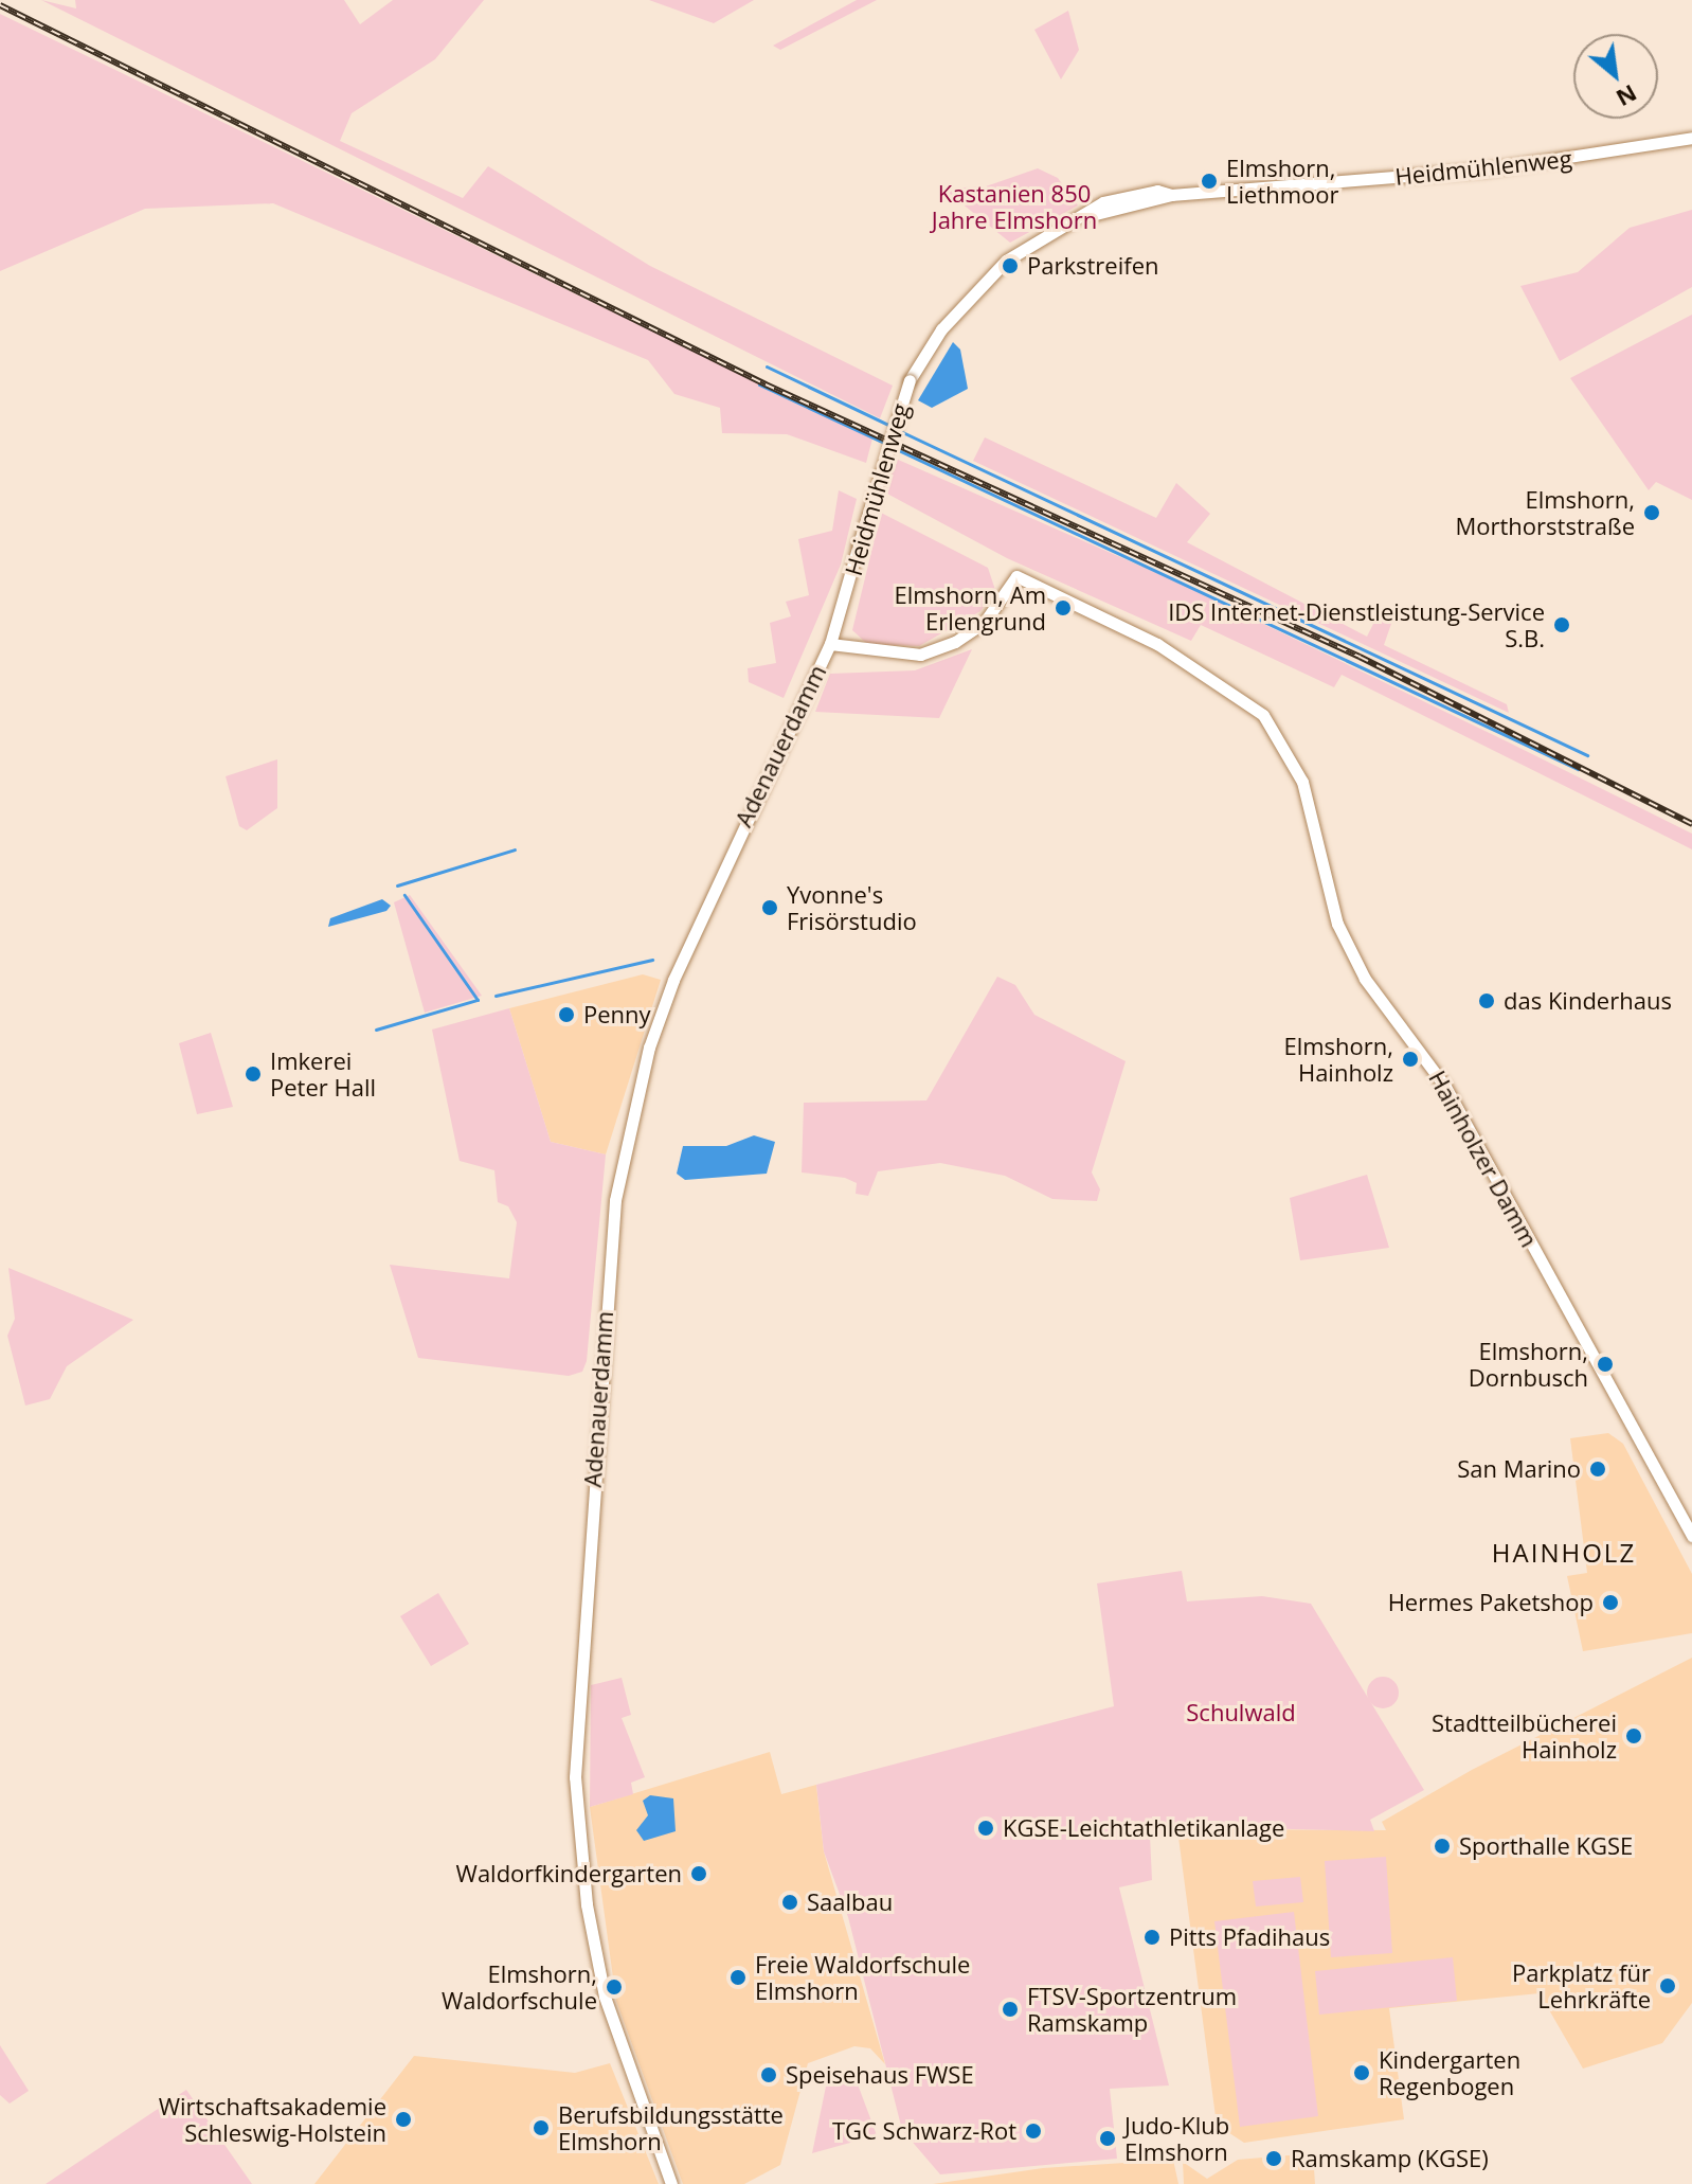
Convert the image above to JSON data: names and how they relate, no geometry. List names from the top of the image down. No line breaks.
{"streets":{"street":["Heidmühlenweg","Adenauerdamm","Hainholzer Damm"]},"crossings":[["Heidmühlenweg","Adenauerdamm"],["Heidmühlenweg","Hainholzer Damm"],["Adenauerdamm","Hainholzer Damm"]],"districts":["HAINHOLZ"],"parks":["Kastanien 850 Jahre Elmshorn","Schulwald"],"places":["Elmshorn, Liethmoor","Parkstreifen","Elmshorn, Morthorststraße","Elmshorn, Am Erlengrund","IDS Internet-Dienstleistung-Service S.B.","Yvonne's Frisörstudio","das Kinderhaus","Penny","Elmshorn, Hainholz","Imkerei Peter Hall","Elmshorn, Dornbusch","San Marino","Hermes Paketshop","Stadtteilbücherei Hainholz","KGSE-Leichtathletikanlage","Sporthalle KGSE","Waldorfkindergarten","Saalbau","Pitts Pfadihaus","Freie Waldorfschule Elmshorn","Parkplatz für Lehrkräfte","Elmshorn, Waldorfschule","FTSV-Sportzentrum Ramskamp","Kindergarten Regenbogen","Speisehaus FWSE","Wirtschaftsakademie Schleswig-Holstein","Berufsbildungsstätte Elmshorn","TGC Schwarz-Rot","Judo-Klub Elmshorn","Ramskamp (KGSE)"],"north":"bottom right"}
